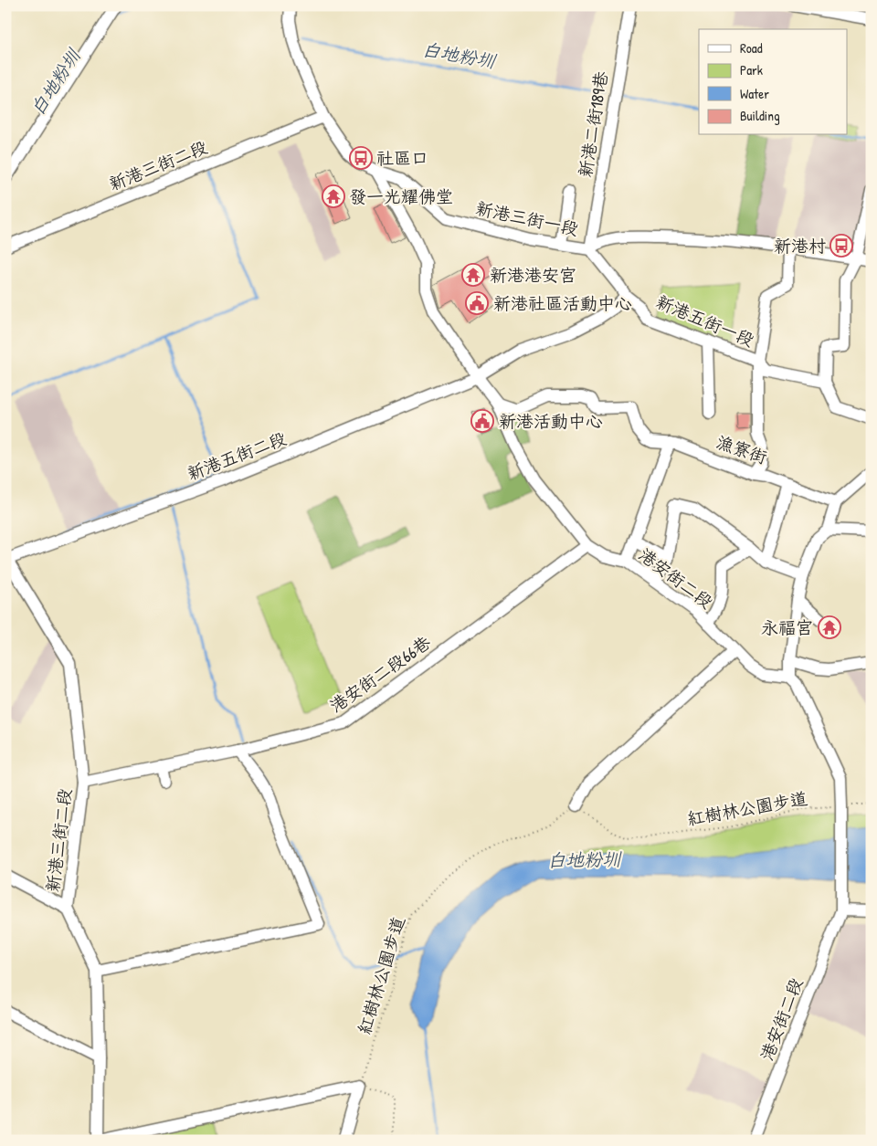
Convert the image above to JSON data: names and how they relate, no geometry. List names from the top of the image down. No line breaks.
{"streets":{"street":["新港二街189巷","新港三街二段","新港三街一段","新港五街一段","漁寮街","新港五街二段","港安街二段","港安街二段66巷"],"path":["紅樹林公園步道"]},"crossings":[["新港二街189巷","新港三街一段"],["新港二街189巷","新港五街一段"],["新港三街二段","新港三街一段"],["新港三街二段","新港五街二段"],["新港三街二段","港安街二段66巷"],["新港三街一段","新港五街一段"],["新港三街一段","港安街二段"],["漁寮街","港安街二段"],["新港五街二段","港安街二段"],["港安街二段","港安街二段66巷"]],"water":["白地粉圳"],"places":{"bus stop":["社區口","新港村"],"temple":["發一光耀佛堂","新港港安宮","永福宮"],"public building":["新港社區活動中心","新港活動中心"]},"legend":["Road","Park","Water","Building"]}
